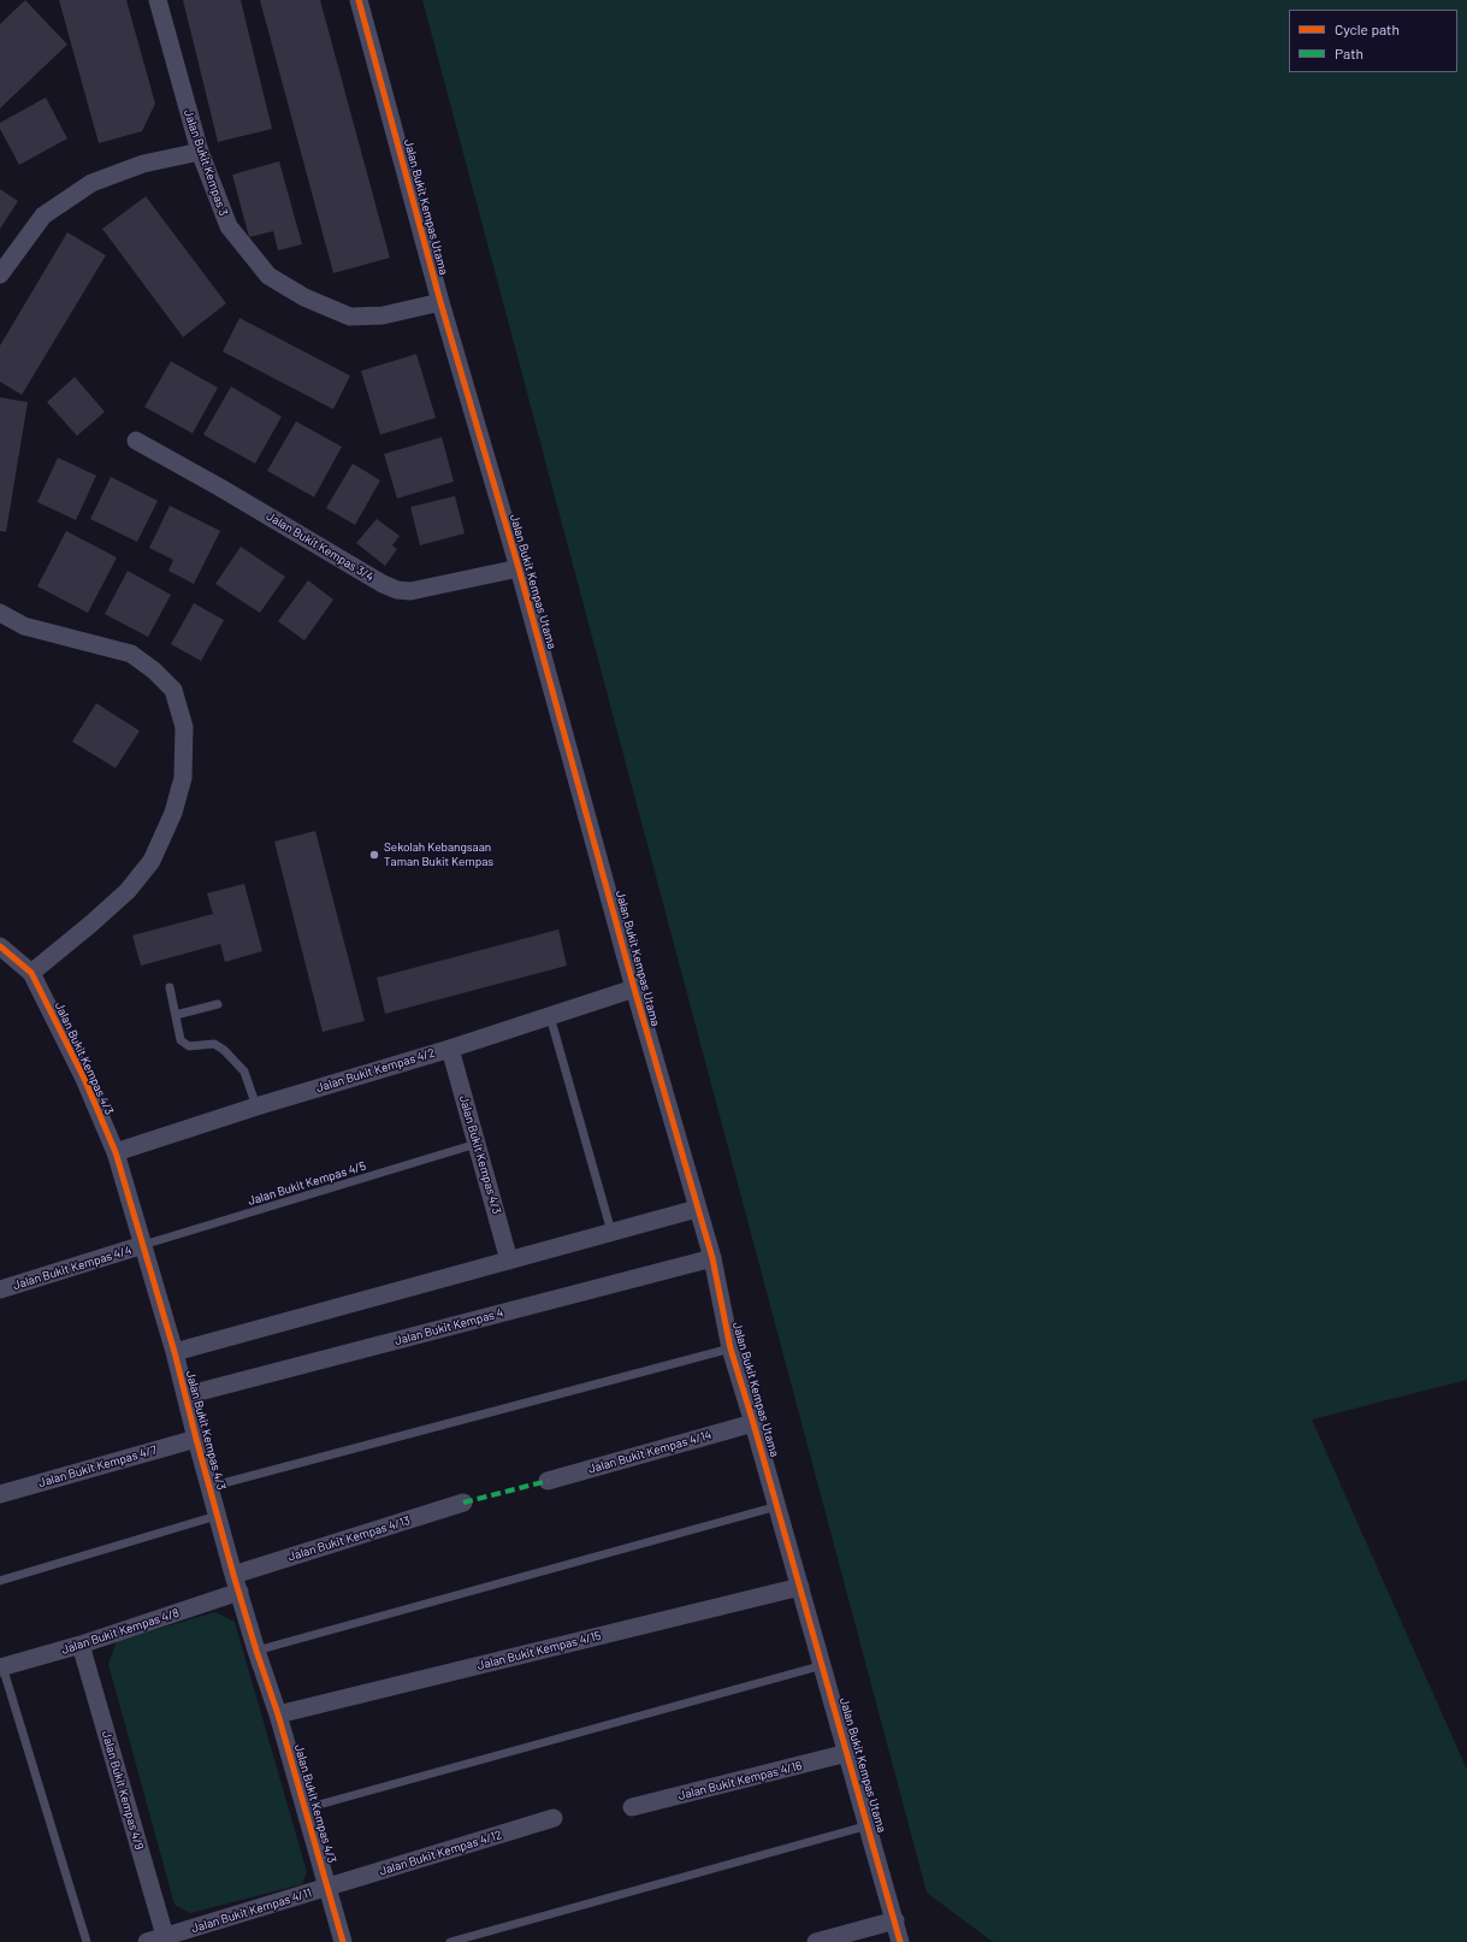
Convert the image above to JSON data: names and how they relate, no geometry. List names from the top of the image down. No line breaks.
{"streets":{"street":["Jalan Bukit Kempas 3","Jalan Bukit Kempas Utama","Jalan Bukit Kempas 3/4","Jalan Bukit Kempas 4/3","Jalan Bukit Kempas 4/2","Jalan Bukit Kempas 4/4","Jalan Bukit Kempas 4","Jalan Bukit Kempas 4/14","Jalan Bukit Kempas 4/7","Jalan Bukit Kempas 4/13","Jalan Bukit Kempas 4/8","Jalan Bukit Kempas 4/15","Jalan Bukit Kempas 4/16","Jalan Bukit Kempas 4/9","Jalan Bukit Kempas 4/12","Jalan Bukit Kempas 4/11"],"lane":["Jalan Bukit Kempas 4/5"]},"crossings":[["Jalan Bukit Kempas 3","Jalan Bukit Kempas Utama"],["Jalan Bukit Kempas Utama","Jalan Bukit Kempas 3/4"],["Jalan Bukit Kempas Utama","Jalan Bukit Kempas 4/2"],["Jalan Bukit Kempas Utama","Jalan Bukit Kempas 4"],["Jalan Bukit Kempas Utama","Jalan Bukit Kempas 4/14"],["Jalan Bukit Kempas Utama","Jalan Bukit Kempas 4/15"],["Jalan Bukit Kempas Utama","Jalan Bukit Kempas 4/16"],["Jalan Bukit Kempas 4/3","Jalan Bukit Kempas 4/2"],["Jalan Bukit Kempas 4/3","Jalan Bukit Kempas 4/5"],["Jalan Bukit Kempas 4/3","Jalan Bukit Kempas 4/4"],["Jalan Bukit Kempas 4/3","Jalan Bukit Kempas 4"],["Jalan Bukit Kempas 4/3","Jalan Bukit Kempas 4/7"],["Jalan Bukit Kempas 4/3","Jalan Bukit Kempas 4/13"],["Jalan Bukit Kempas 4/3","Jalan Bukit Kempas 4/8"],["Jalan Bukit Kempas 4/3","Jalan Bukit Kempas 4/15"],["Jalan Bukit Kempas 4/3","Jalan Bukit Kempas 4/12"],["Jalan Bukit Kempas 4/3","Jalan Bukit Kempas 4/11"],["Jalan Bukit Kempas 4/5","Jalan Bukit Kempas 4/4"],["Jalan Bukit Kempas 4/8","Jalan Bukit Kempas 4/9"],["Jalan Bukit Kempas 4/9","Jalan Bukit Kempas 4/11"],["Jalan Bukit Kempas 4/12","Jalan Bukit Kempas 4/11"]],"places":["Sekolah Kebangsaan Taman Bukit Kempas"],"legend":["Cycle path","Path"]}
